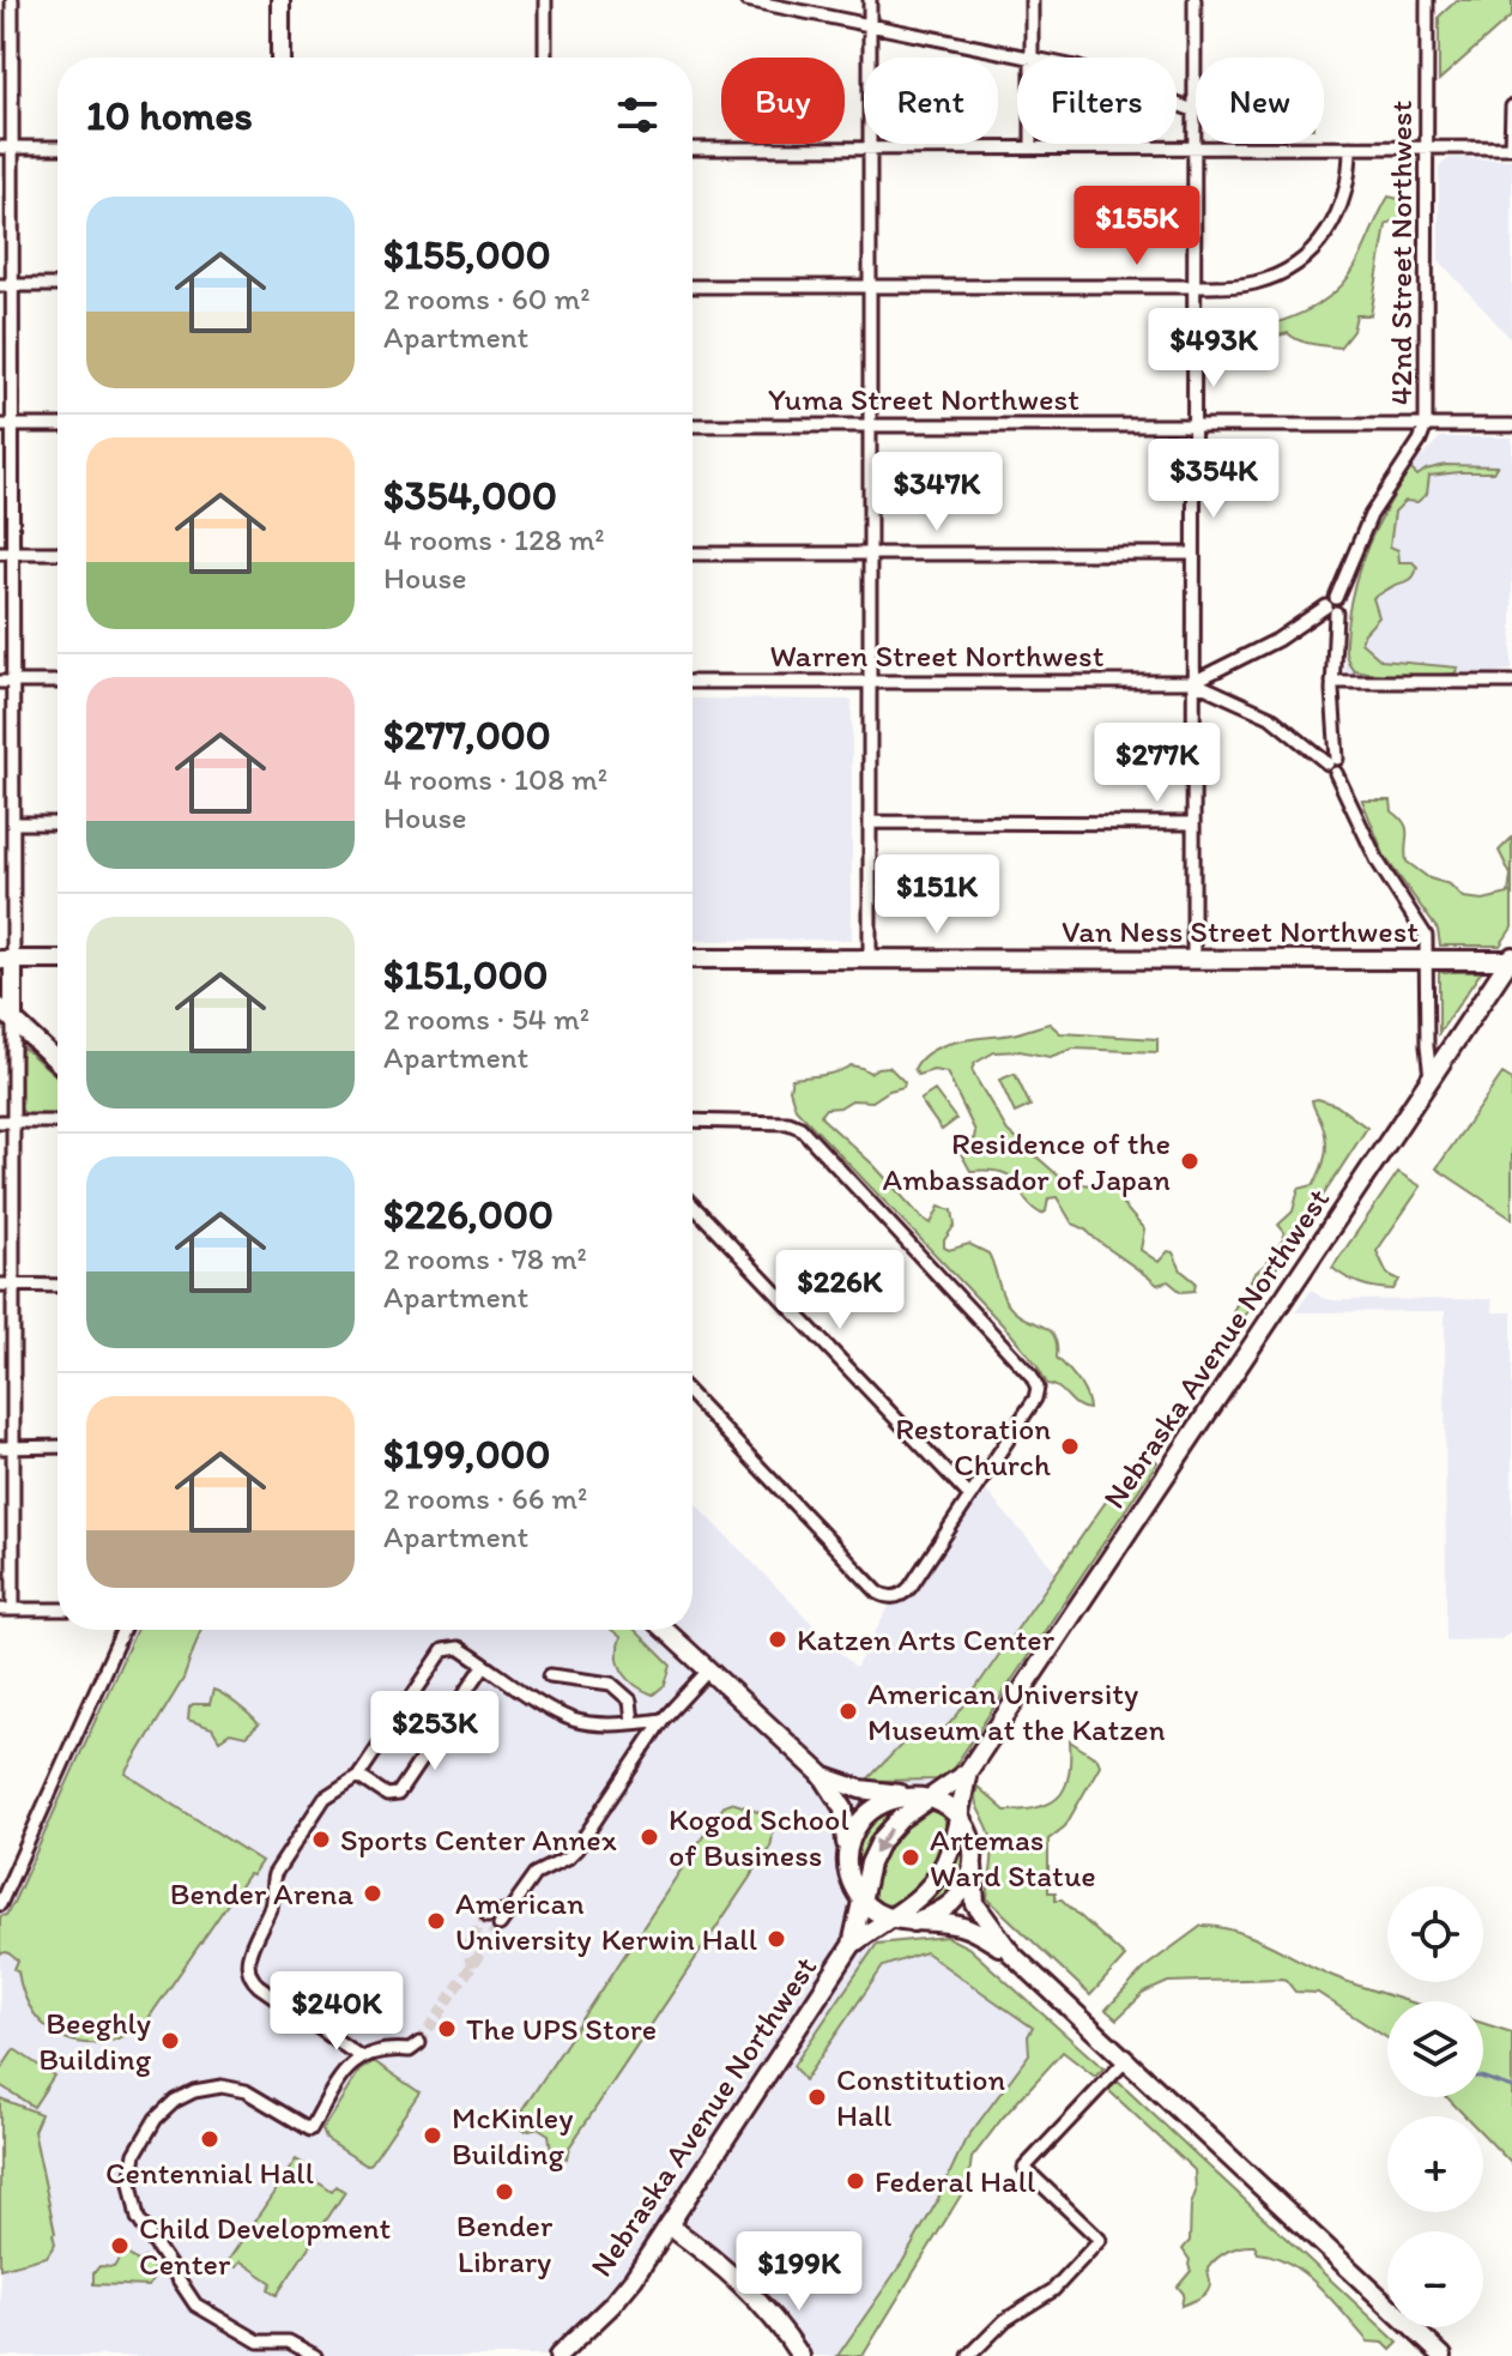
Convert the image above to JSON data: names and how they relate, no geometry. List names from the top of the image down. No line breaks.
{"streets":{"main road":["Van Ness Street Northwest","Nebraska Avenue Northwest"],"street":["42nd Street Northwest","Yuma Street Northwest","Warren Street Northwest"]},"crossings":[["42nd Street Northwest","Yuma Street Northwest"],["42nd Street Northwest","Warren Street Northwest"],["42nd Street Northwest","Van Ness Street Northwest"],["42nd Street Northwest","Nebraska Avenue Northwest"],["Van Ness Street Northwest","Nebraska Avenue Northwest"]],"places":["Residence of the Ambassador of Japan","Restoration Church","Katzen Arts Center","American University Museum at the Katzen","Kogod School of Business","Sports Center Annex","Artemas Ward Statue","Bender Arena","American University","Kerwin Hall","The UPS Store","Beeghly Building","Constitution Hall","McKinley Building","Centennial Hall","Federal Hall","Bender Library","Child Development Center"],"page":{"chip":["Buy","Rent","Filters","New"],"heading":"10 homes","list":[{"name":"$155,000","note":"2 rooms · 60 m² · Apartment"},{"name":"$354,000","note":"4 rooms · 128 m² · House"},{"name":"$277,000","note":"4 rooms · 108 m² · House"},{"name":"$151,000","note":"2 rooms · 54 m² · Apartment"},{"name":"$226,000","note":"2 rooms · 78 m² · Apartment"},{"name":"$199,000","note":"2 rooms · 66 m² · Apartment"}],"price":["$155K","$493K","$354K","$347K","$277K","$151K","$226K","$253K","$240K","$199K"],"map_buttons":["+","−"]}}
